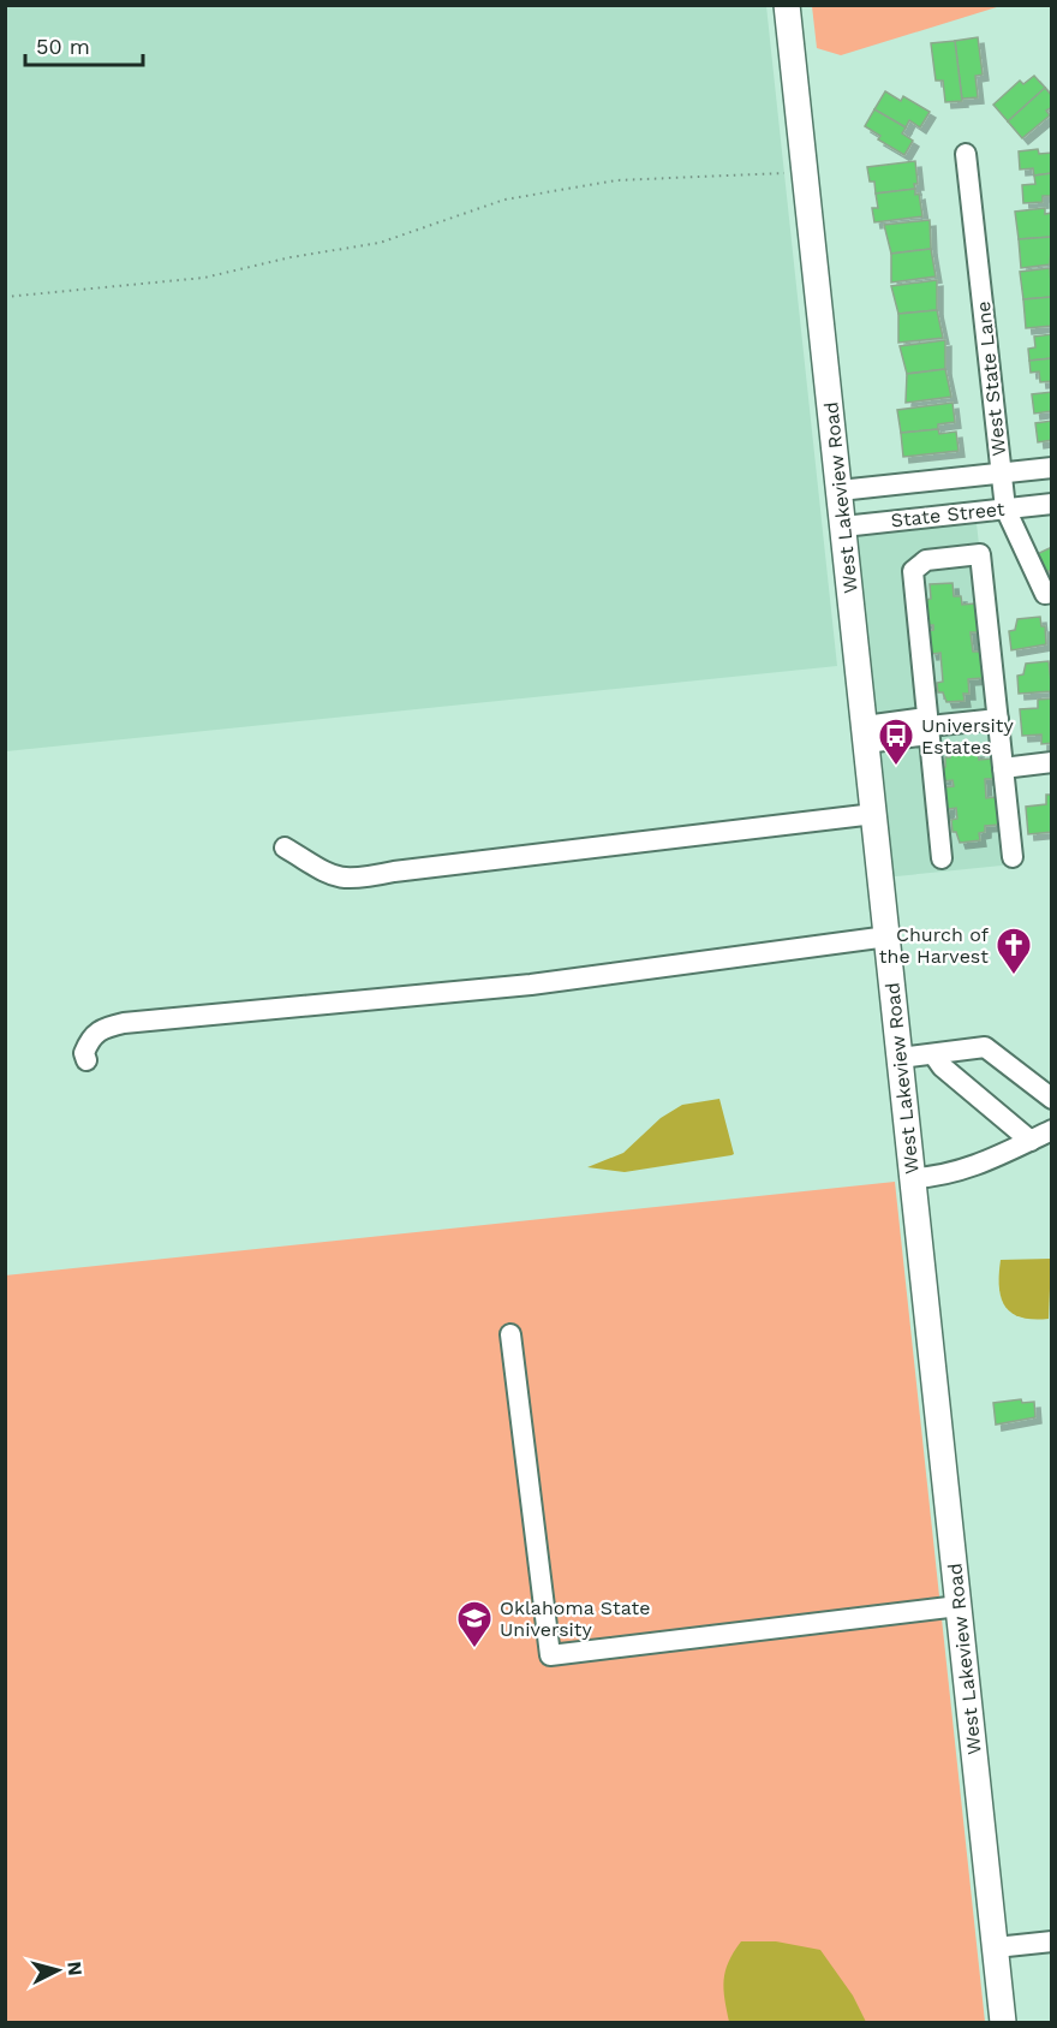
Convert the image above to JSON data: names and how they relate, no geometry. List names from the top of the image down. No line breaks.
{"streets":{"main road":["West Lakeview Road"],"street":["West State Lane","State Street"]},"crossings":[["West State Lane","State Street"],["West Lakeview Road","State Street"]],"places":{"bus stop":["University Estates"],"church":["Church of the Harvest"],"school or university":["Oklahoma State University"]},"scale_bar":"50 m","north":"right"}
